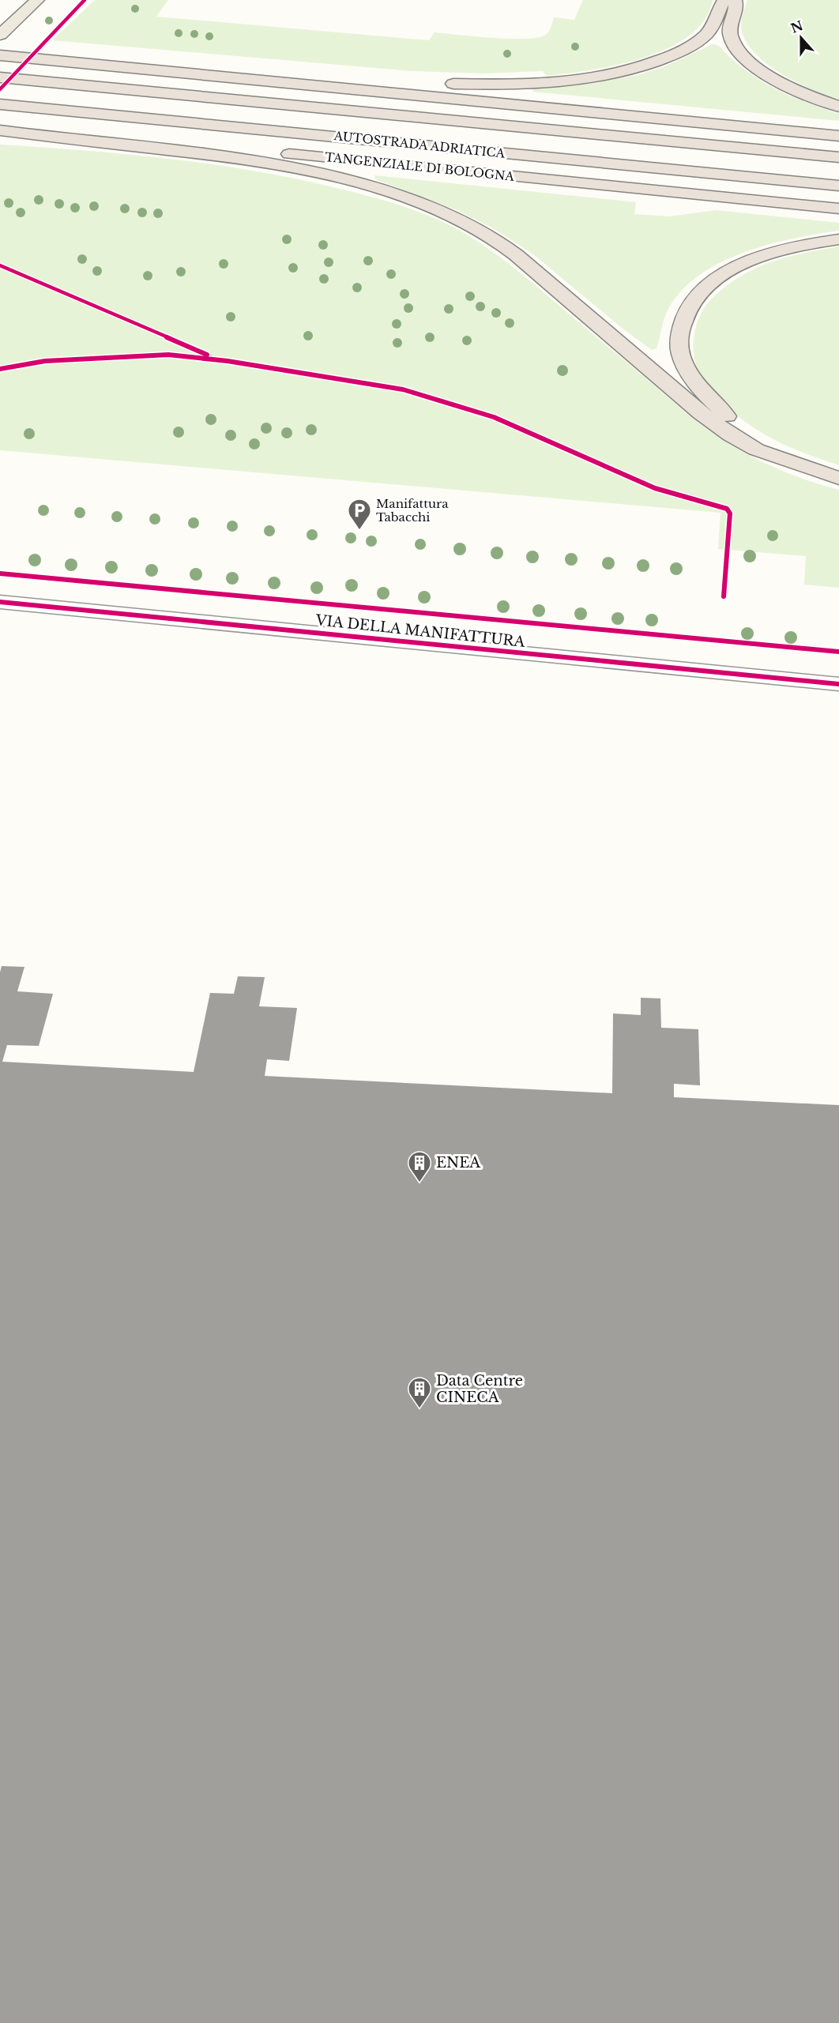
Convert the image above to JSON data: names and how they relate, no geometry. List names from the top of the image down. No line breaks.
{"streets":{"highway":["AUTOSTRADA ADRIATICA","TANGENZIALE DI BOLOGNA"],"street":["VIA DELLA MANIFATTURA"]},"places":{"parking":["Manifattura Tabacchi"],"building":["ENEA","Data Centre CINECA"]},"north":"top"}
